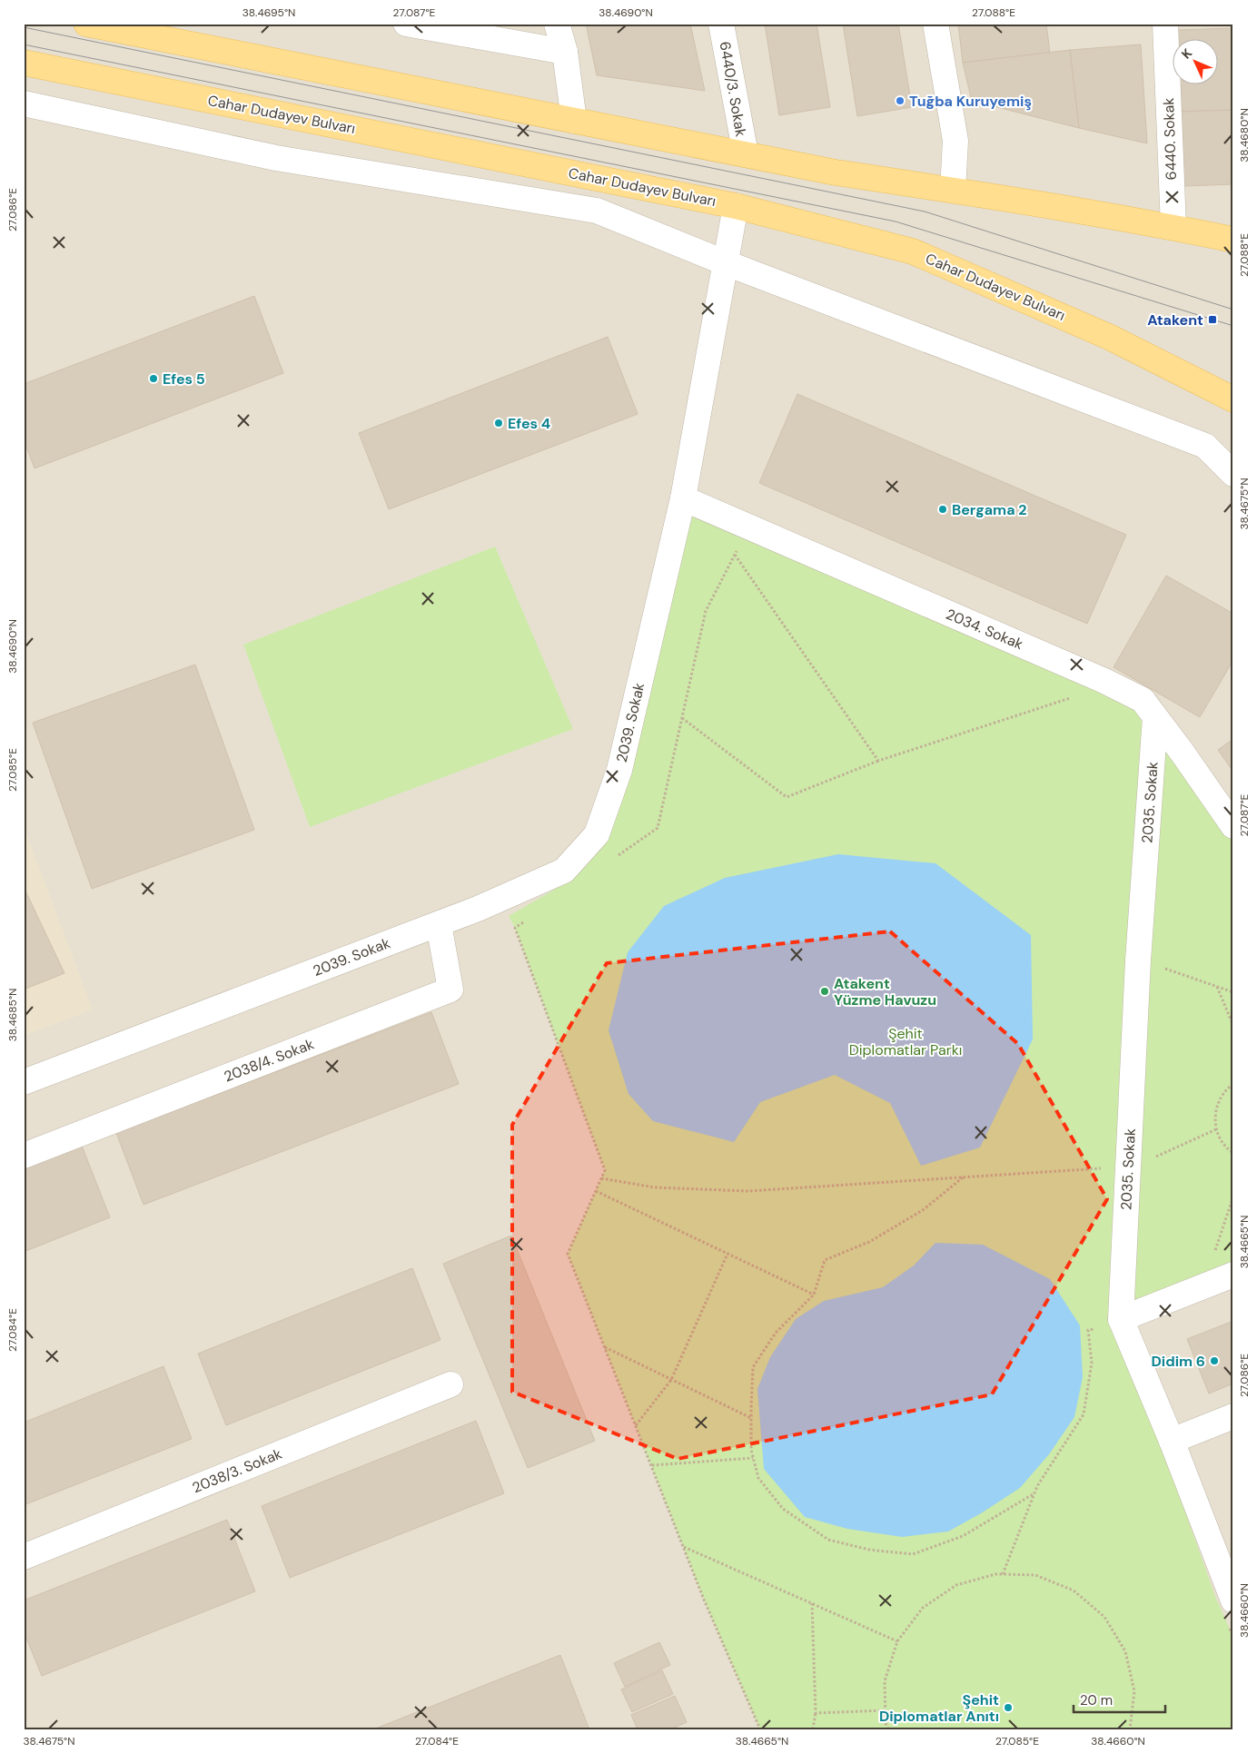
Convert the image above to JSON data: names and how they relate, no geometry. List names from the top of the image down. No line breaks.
{"streets":{"main road":["Cahar Dudayev Bulvarı"],"street":["6440/3. Sokak","6440. Sokak","2034. Sokak","2039. Sokak","2035. Sokak","2038/4. Sokak","2038/3. Sokak"]},"crossings":[["Cahar Dudayev Bulvarı","2039. Sokak"],["2034. Sokak","2039. Sokak"],["2034. Sokak","2035. Sokak"],["2039. Sokak","2038/4. Sokak"]],"parks":["Şehit Diplomatlar Parkı"],"places":{"other":["Tuğba Kuruyemiş","Efes 5","Efes 4","Bergama 2","Atakent Yüzme Havuzu","Didim 6","Şehit Diplomatlar Anıtı"],"transit":["Atakent"]},"scale_bar":"20 m","north":"top left","coordinates":["38.4695°N","27.087°E","38.4690°N","27.088°E","38.4680°N","27.086°E","38.4675°N","27.085°E","38.4685°N","38.4665°N","27.084°E","38.4660°N"]}
